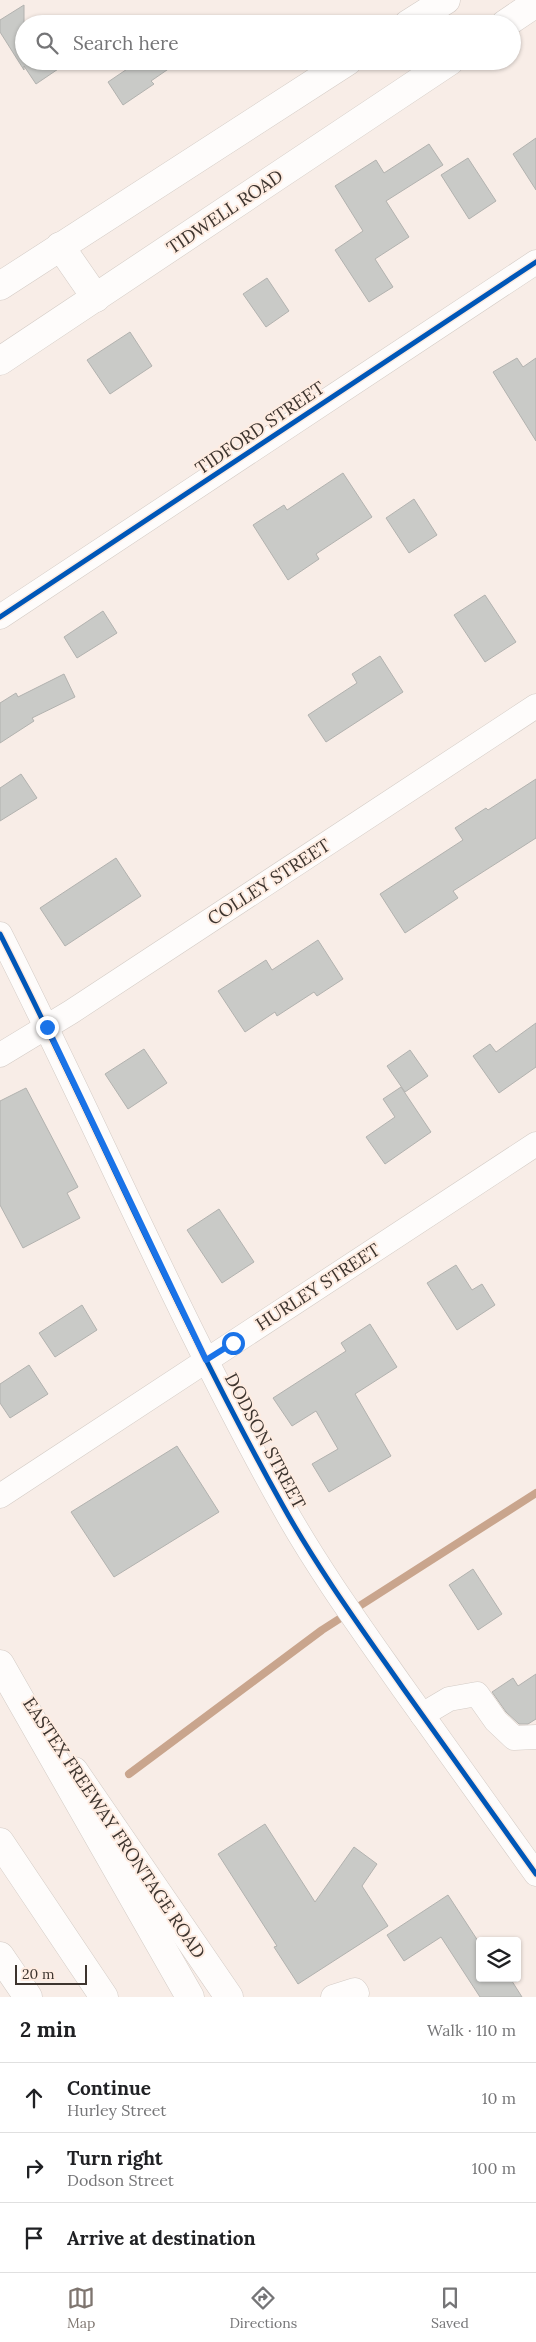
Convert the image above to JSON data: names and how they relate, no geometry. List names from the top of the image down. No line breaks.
{"streets":{"main road":["TIDWELL ROAD","EASTEX FREEWAY FRONTAGE ROAD"],"street":["TIDFORD STREET","COLLEY STREET","HURLEY STREET","DODSON STREET"]},"crossings":[["COLLEY STREET","DODSON STREET"],["HURLEY STREET","DODSON STREET"]],"scale_bar":"20 m","page":{"search":"Search here","scale":"20 m","heading":["2 min","Walk · 110 m"],"list":[["Continue","Hurley Street","10 m"],["Turn right","Dodson Street","100 m"],"Arrive at destination"],"nav":["Map","Directions","Saved"]}}
